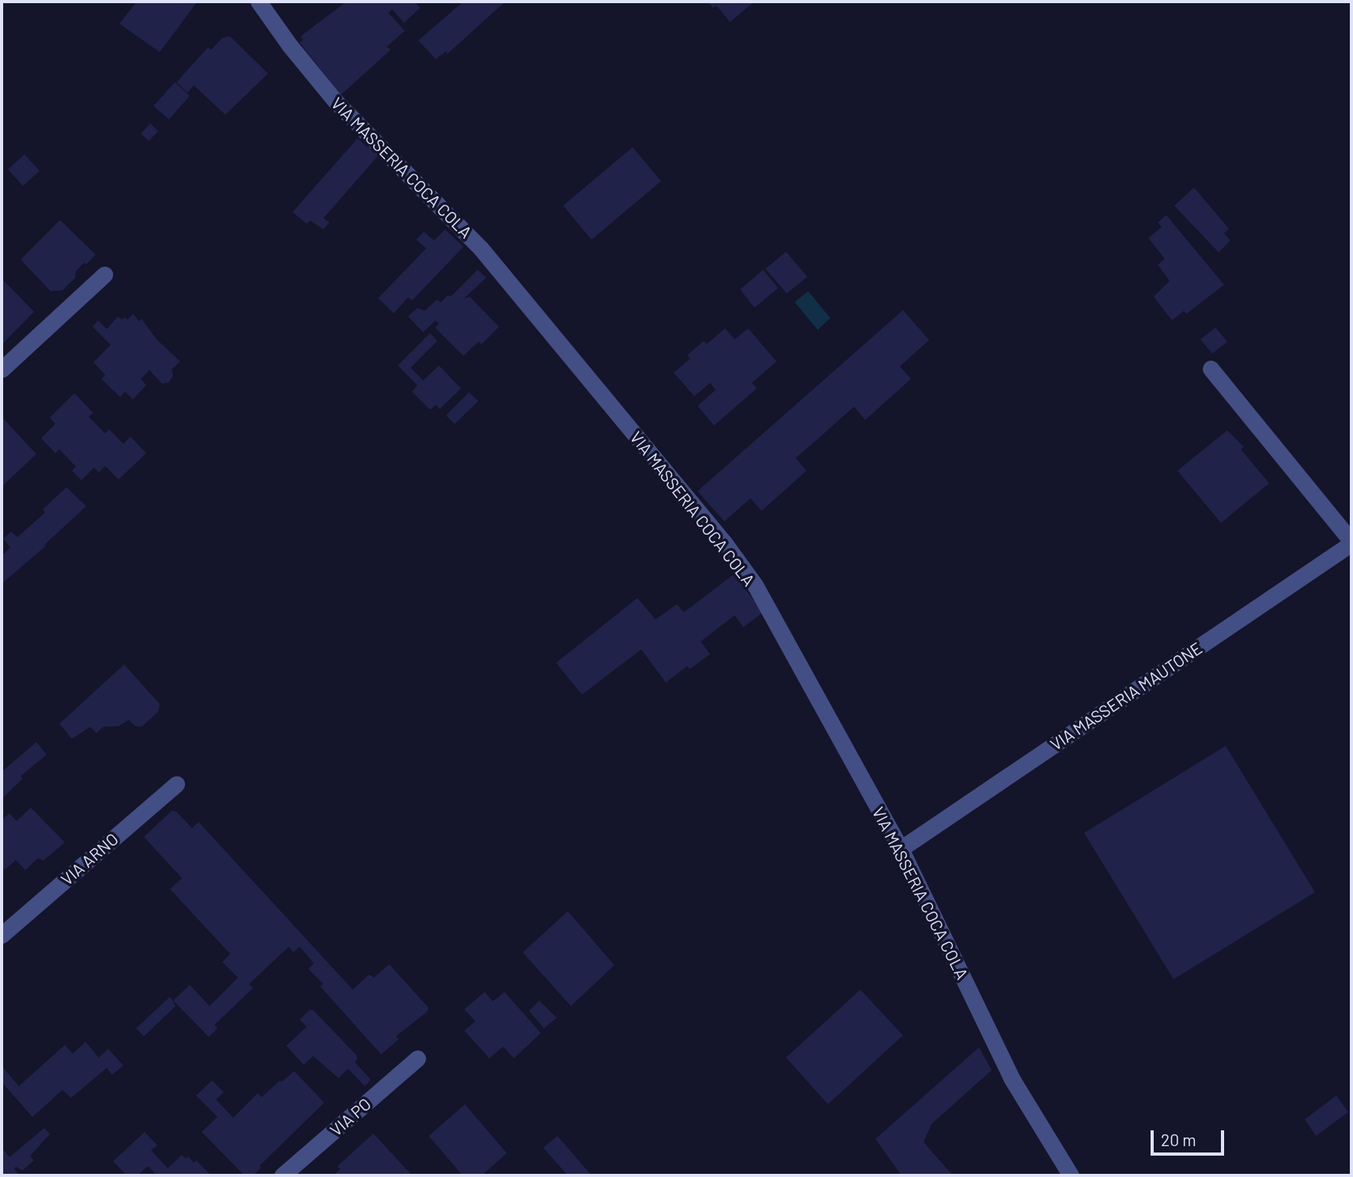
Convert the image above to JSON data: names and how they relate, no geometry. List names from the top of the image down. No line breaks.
{"streets":{"street":["VIA MASSERIA COCA COLA","VIA MASSERIA MAUTONE","VIA ARNO","VIA PO"]},"crossings":[["VIA MASSERIA COCA COLA","VIA MASSERIA MAUTONE"]],"scale_bar":"20 m"}
